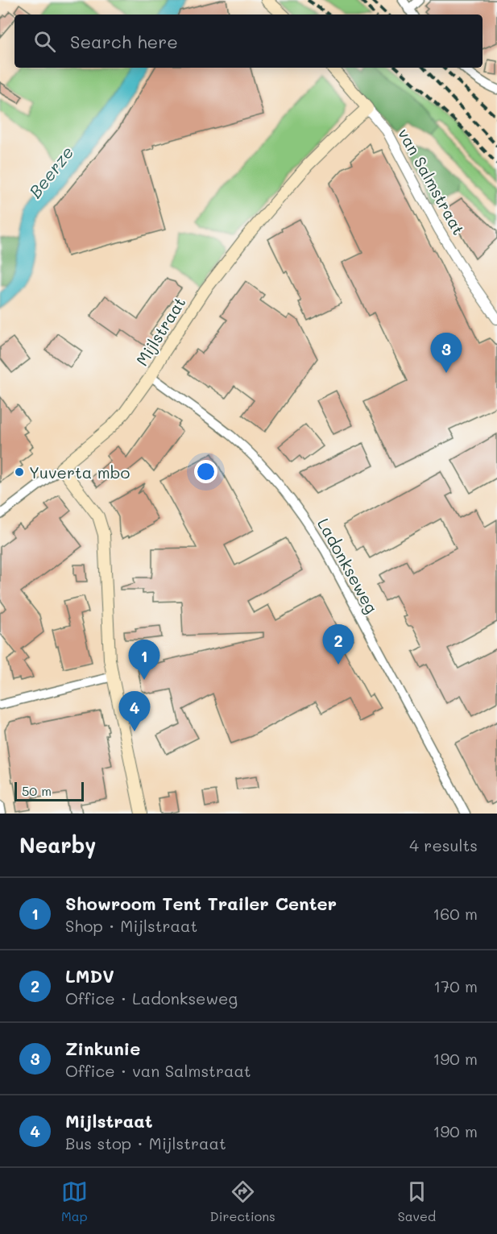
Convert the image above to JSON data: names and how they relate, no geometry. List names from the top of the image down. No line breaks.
{"streets":{"main road":["van Salmstraat","Mijlstraat"],"street":["Ladonkseweg"]},"crossings":[["van Salmstraat","Mijlstraat"],["Mijlstraat","Ladonkseweg"]],"water":["Beerze"],"places":["Yuverta mbo"],"scale_bar":"50 m","page":{"search":"Search here","pins":["3","2","1","4"],"scale":"50 m","heading":["Nearby","4 results"],"list":[{"mark":"1","name":"Showroom Tent Trailer Center","note":"Shop · Mijlstraat","value":"160 m"},{"mark":"2","name":"LMDV","note":"Office · Ladonkseweg","value":"170 m"},{"mark":"3","name":"Zinkunie","note":"Office · van Salmstraat","value":"190 m"},{"mark":"4","name":"Mijlstraat","note":"Bus stop · Mijlstraat","value":"190 m"}],"nav":["Map","Directions","Saved"]}}
